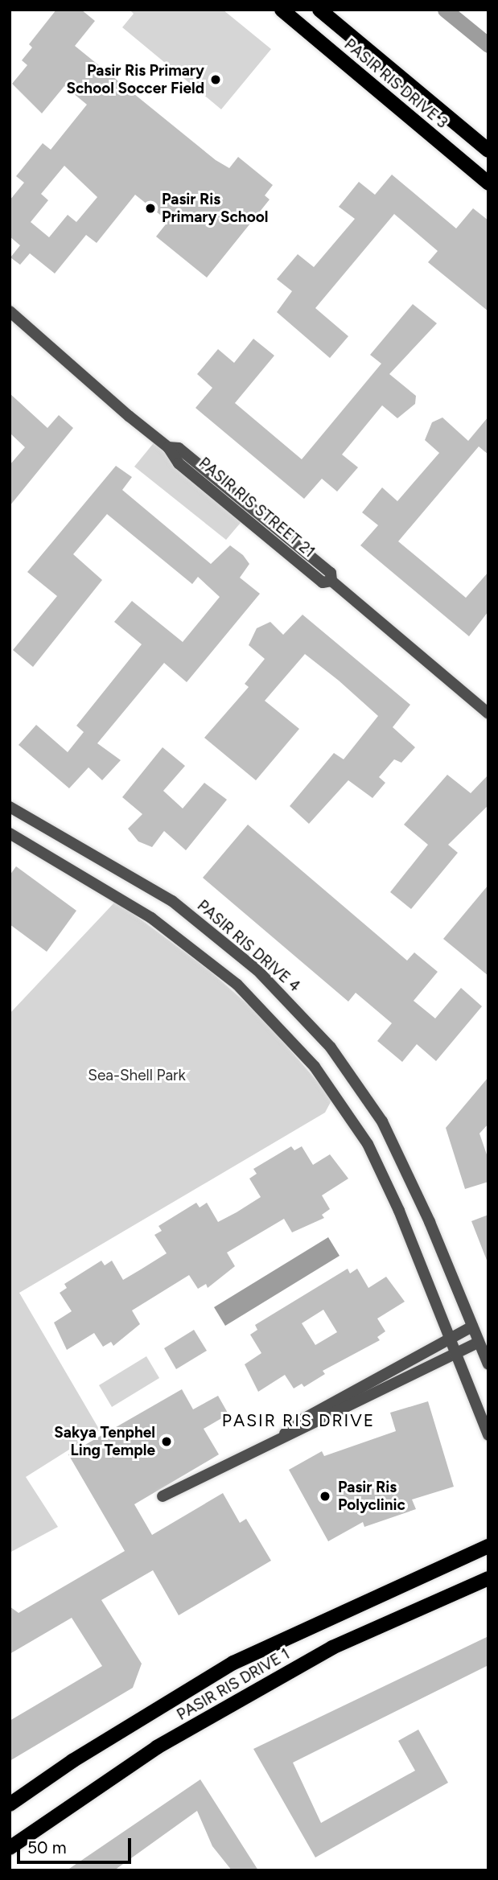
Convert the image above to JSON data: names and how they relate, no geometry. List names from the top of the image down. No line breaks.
{"streets":{"main road":["PASIR RIS DRIVE 3","PASIR RIS DRIVE 1"],"street":["PASIR RIS STREET 21","PASIR RIS DRIVE 4"]},"districts":["PASIR RIS DRIVE"],"parks":["Sea-Shell Park"],"places":["Pasir Ris Primary School Soccer Field","Pasir Ris Primary School","Sakya Tenphel Ling Temple","Pasir Ris Polyclinic"],"scale_bar":"50 m"}
